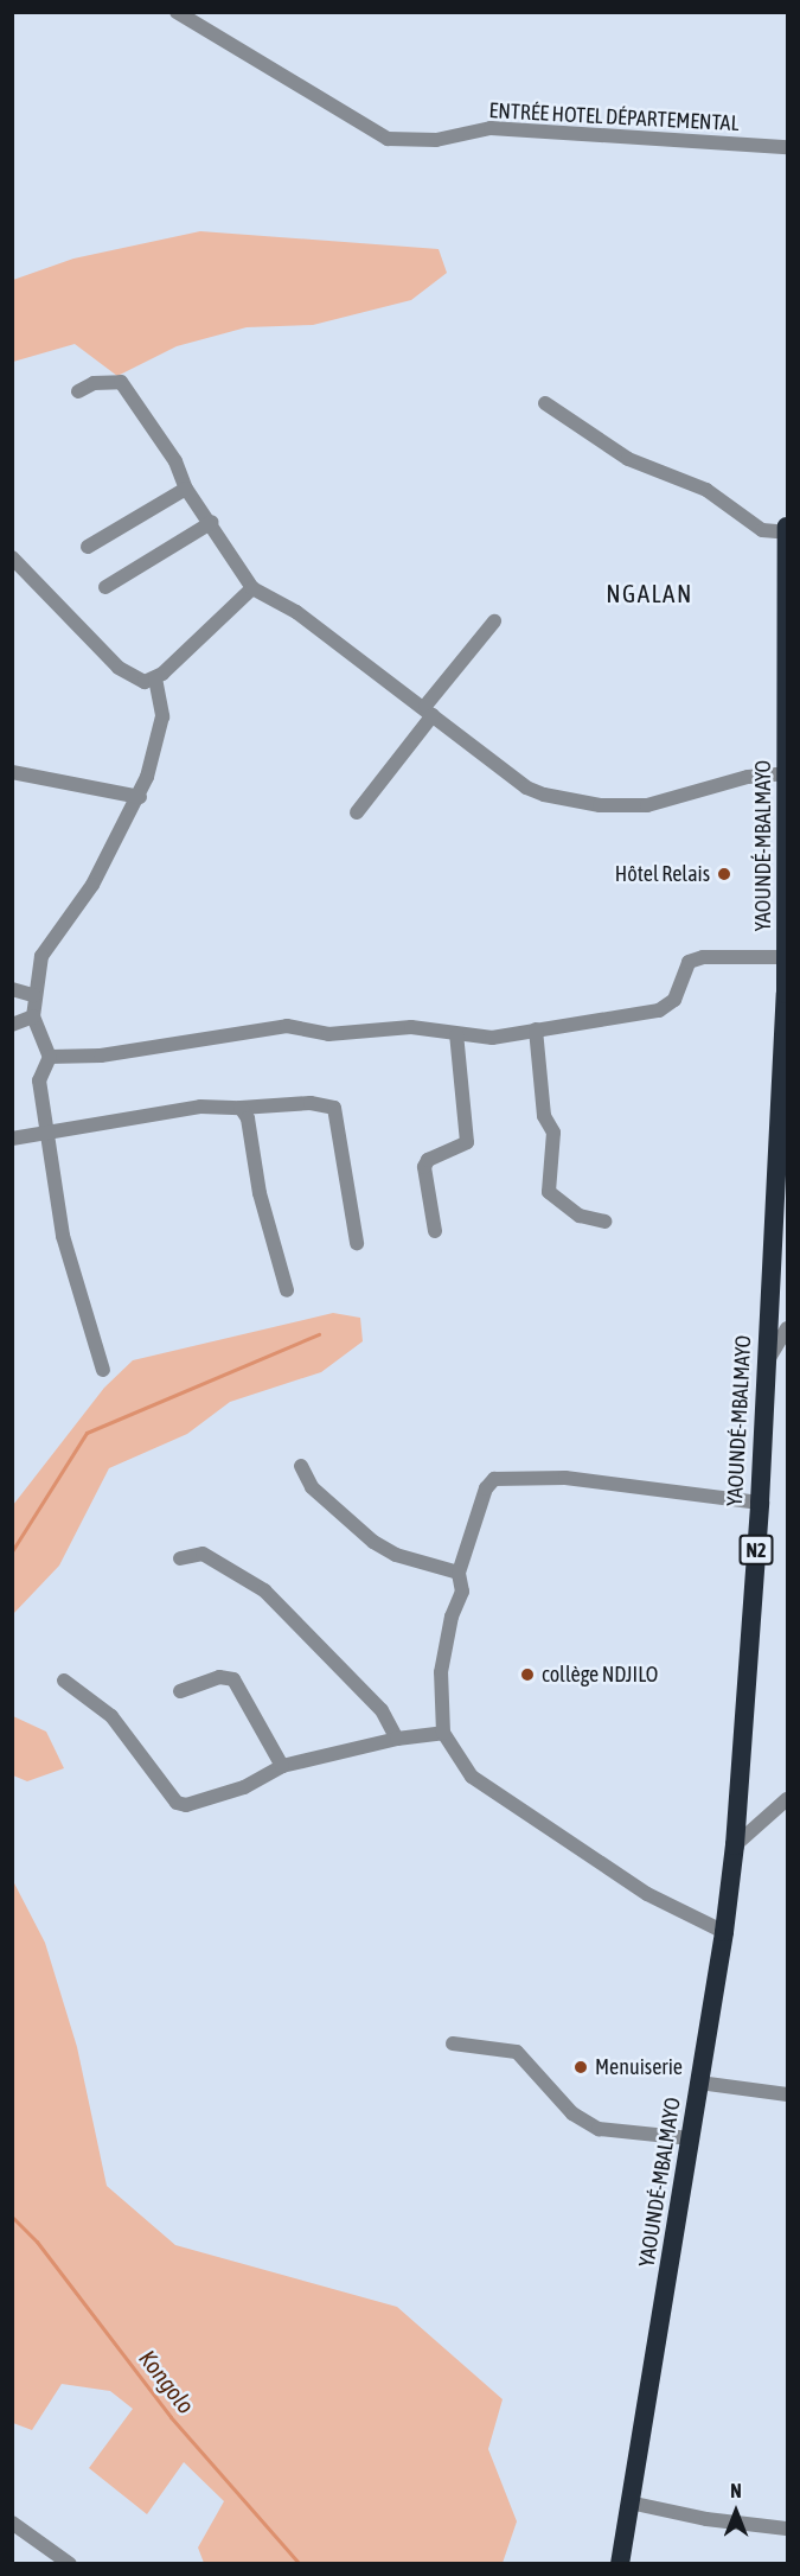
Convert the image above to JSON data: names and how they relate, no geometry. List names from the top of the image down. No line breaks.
{"streets":{"highway":["YAOUNDÉ-MBALMAYO","N2"],"street":["ENTRÉE HOTEL DÉPARTEMENTAL"]},"districts":["NGALAN"],"water":["Kongolo"],"places":["Hôtel Relais","collège NDJILO","Menuiserie"],"north":"top"}
